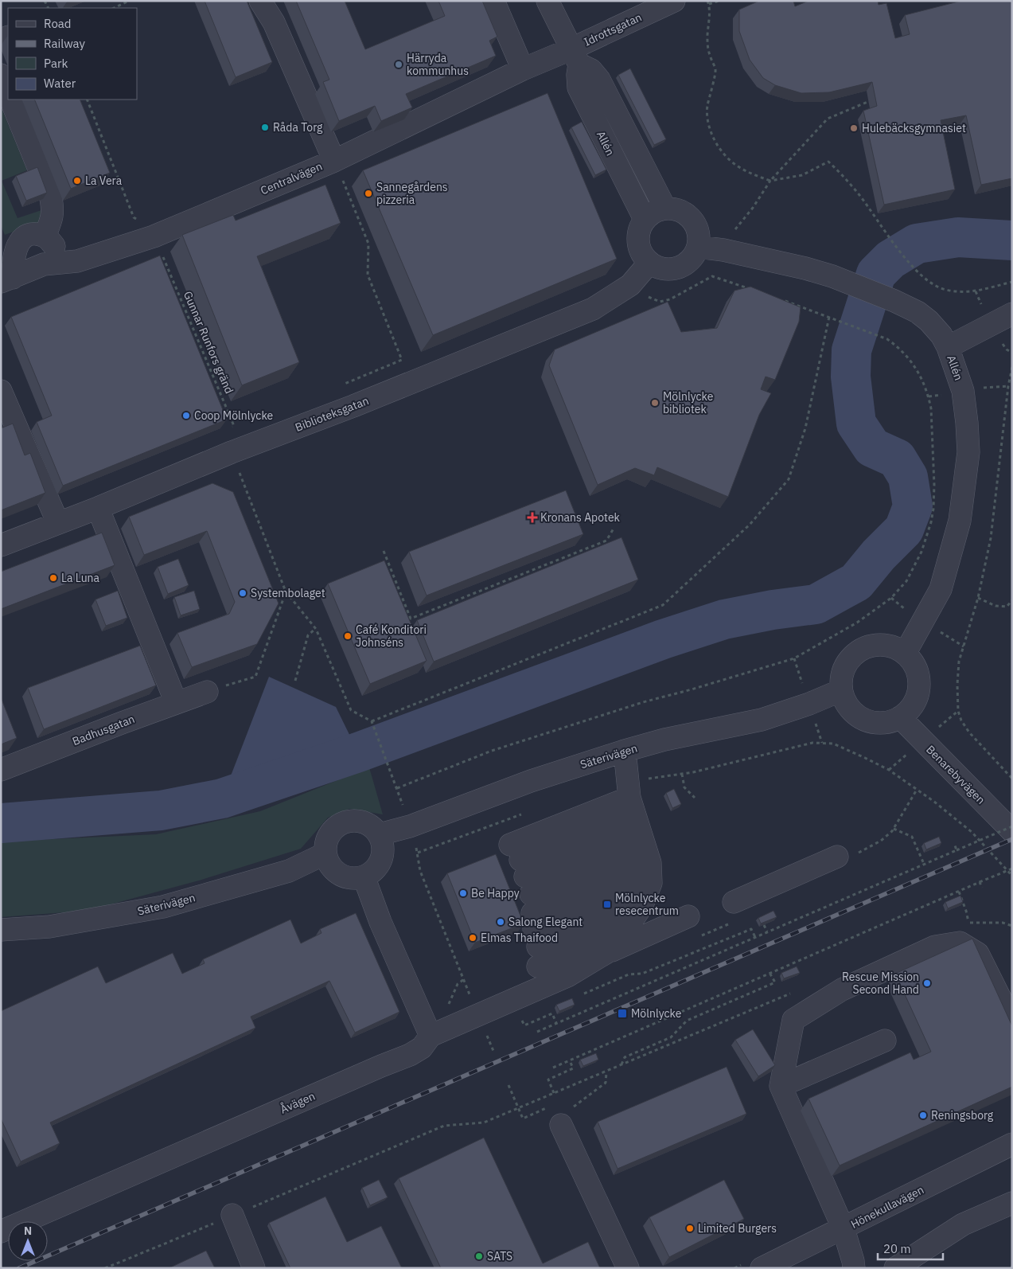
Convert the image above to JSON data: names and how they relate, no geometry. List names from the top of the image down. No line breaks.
{"streets":{"street":["Idrottsgatan","Allén","Centralvägen","Biblioteksgatan","Badhusgatan","Säterivägen","Benarebyvägen","Åvägen","Hönekullavägen"],"path":["Gunnar Runfors gränd"]},"crossings":[["Idrottsgatan","Allén"],["Idrottsgatan","Centralvägen"],["Allén","Centralvägen"],["Allén","Biblioteksgatan"],["Allén","Säterivägen"],["Allén","Benarebyvägen"],["Centralvägen","Gunnar Runfors gränd"],["Gunnar Runfors gränd","Biblioteksgatan"],["Säterivägen","Benarebyvägen"]],"places":{"other":["Härryda kommunhus","Råda Torg","Hulebäcksgymnasiet","La Vera","Sannegårdens pizzeria","Mölnlycke bibliotek","Coop Mölnlycke","La Luna","Systembolaget","Café Konditori Johnséns","Be Happy","Salong Elegant","Elmas Thaifood","Rescue Mission Second Hand","Reningsborg","Limited Burgers","SATS"],"health":["Kronans Apotek"],"transit":["Mölnlycke resecentrum","Mölnlycke"]},"legend":["Road","Railway","Park","Water"],"scale_bar":"20 m","north":"top"}
